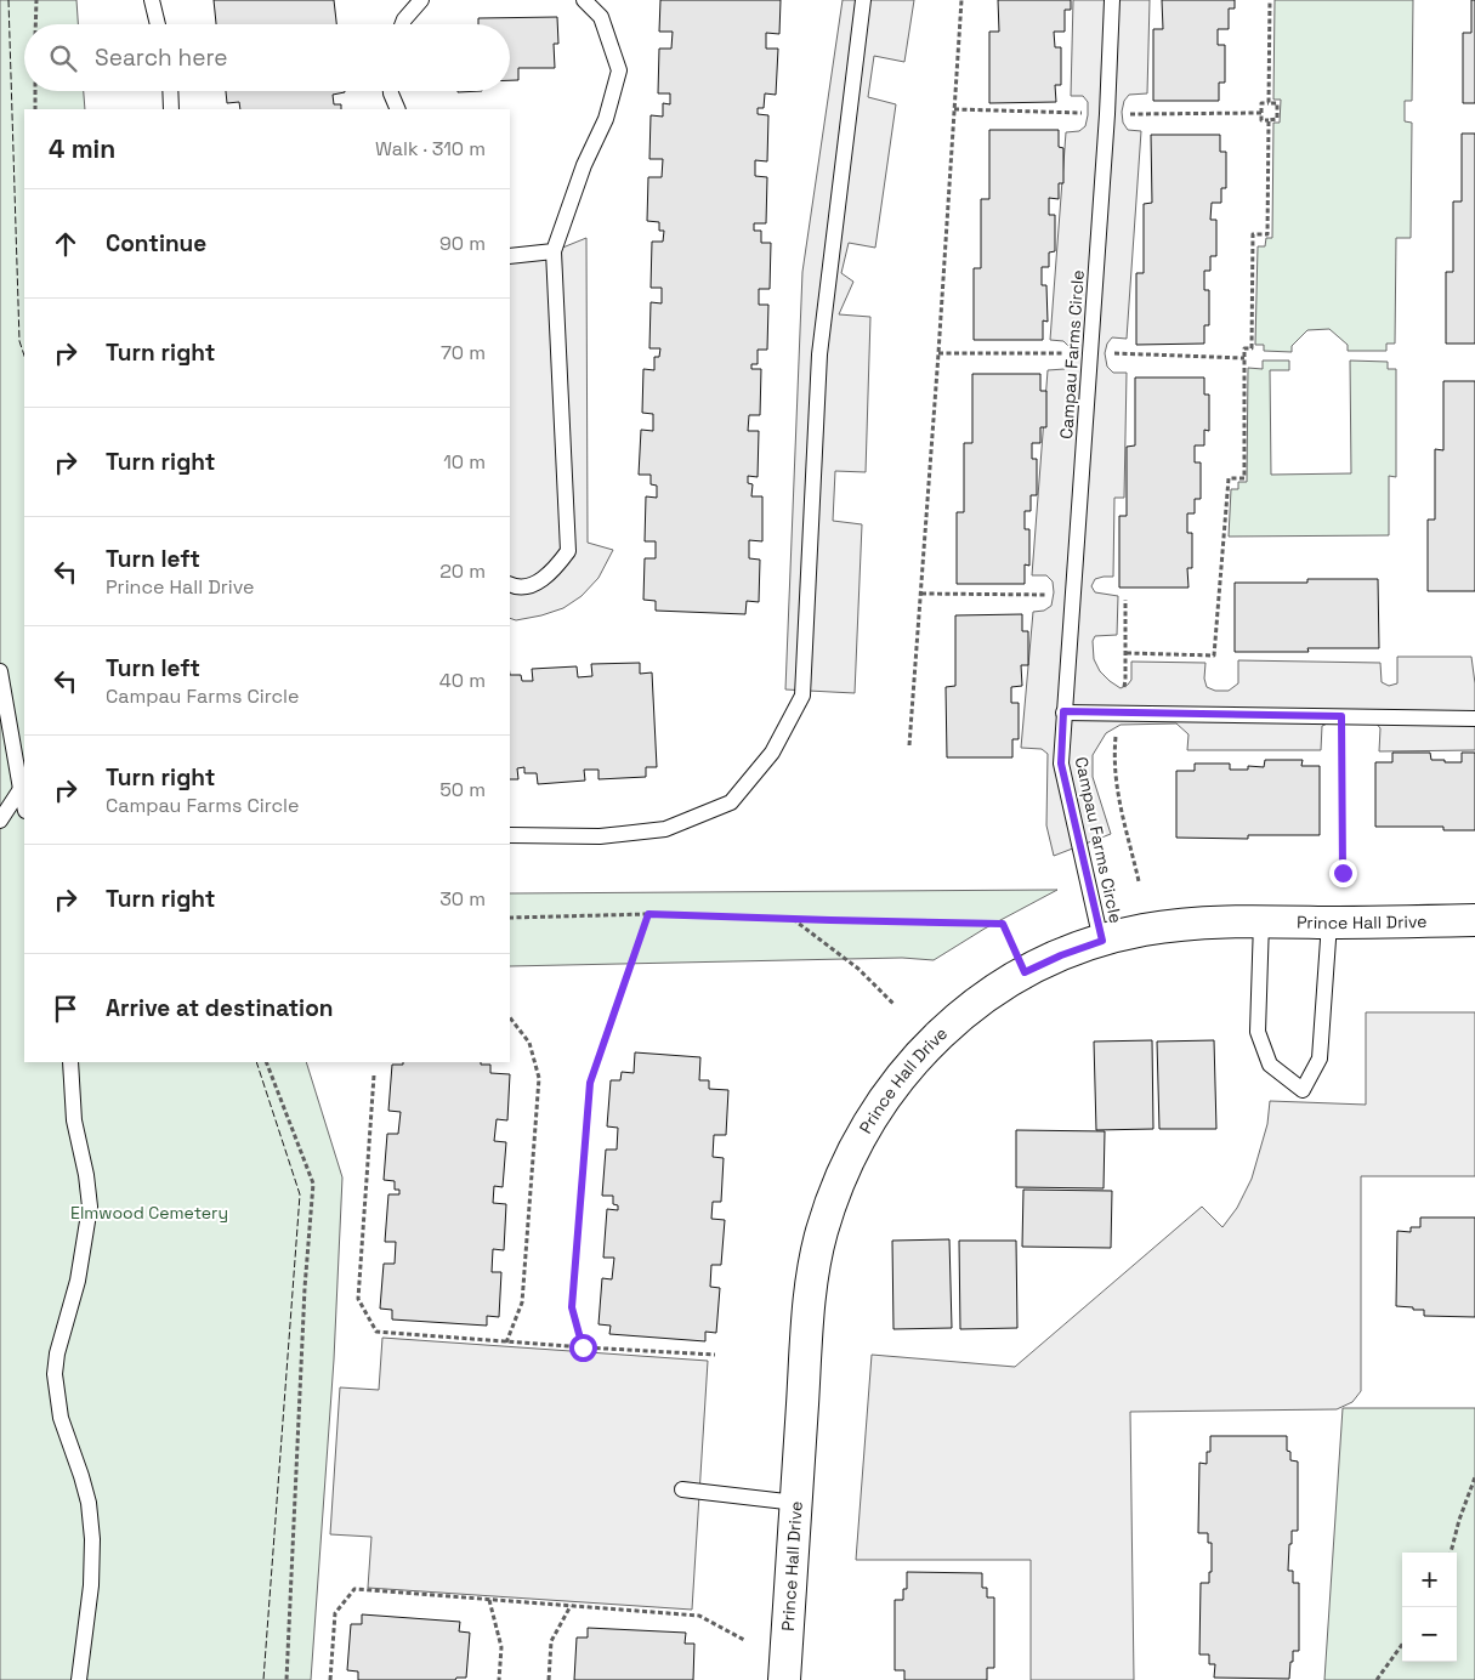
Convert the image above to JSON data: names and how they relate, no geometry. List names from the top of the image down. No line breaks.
{"streets":{"street":["Prince Hall Drive"],"lane":["Campau Farms Circle"]},"crossings":[["Campau Farms Circle","Prince Hall Drive"]],"parks":["Elmwood Cemetery"],"page":{"search":"Search here","heading":["4 min","Walk · 310 m"],"list":[["Continue","90 m"],["Turn right","70 m"],["Turn right","10 m"],["Turn left","Prince Hall Drive","20 m"],["Turn left","Campau Farms Circle","40 m"],["Turn right","Campau Farms Circle","50 m"],["Turn right","30 m"],"Arrive at destination"],"map_buttons":["+","−"]}}
